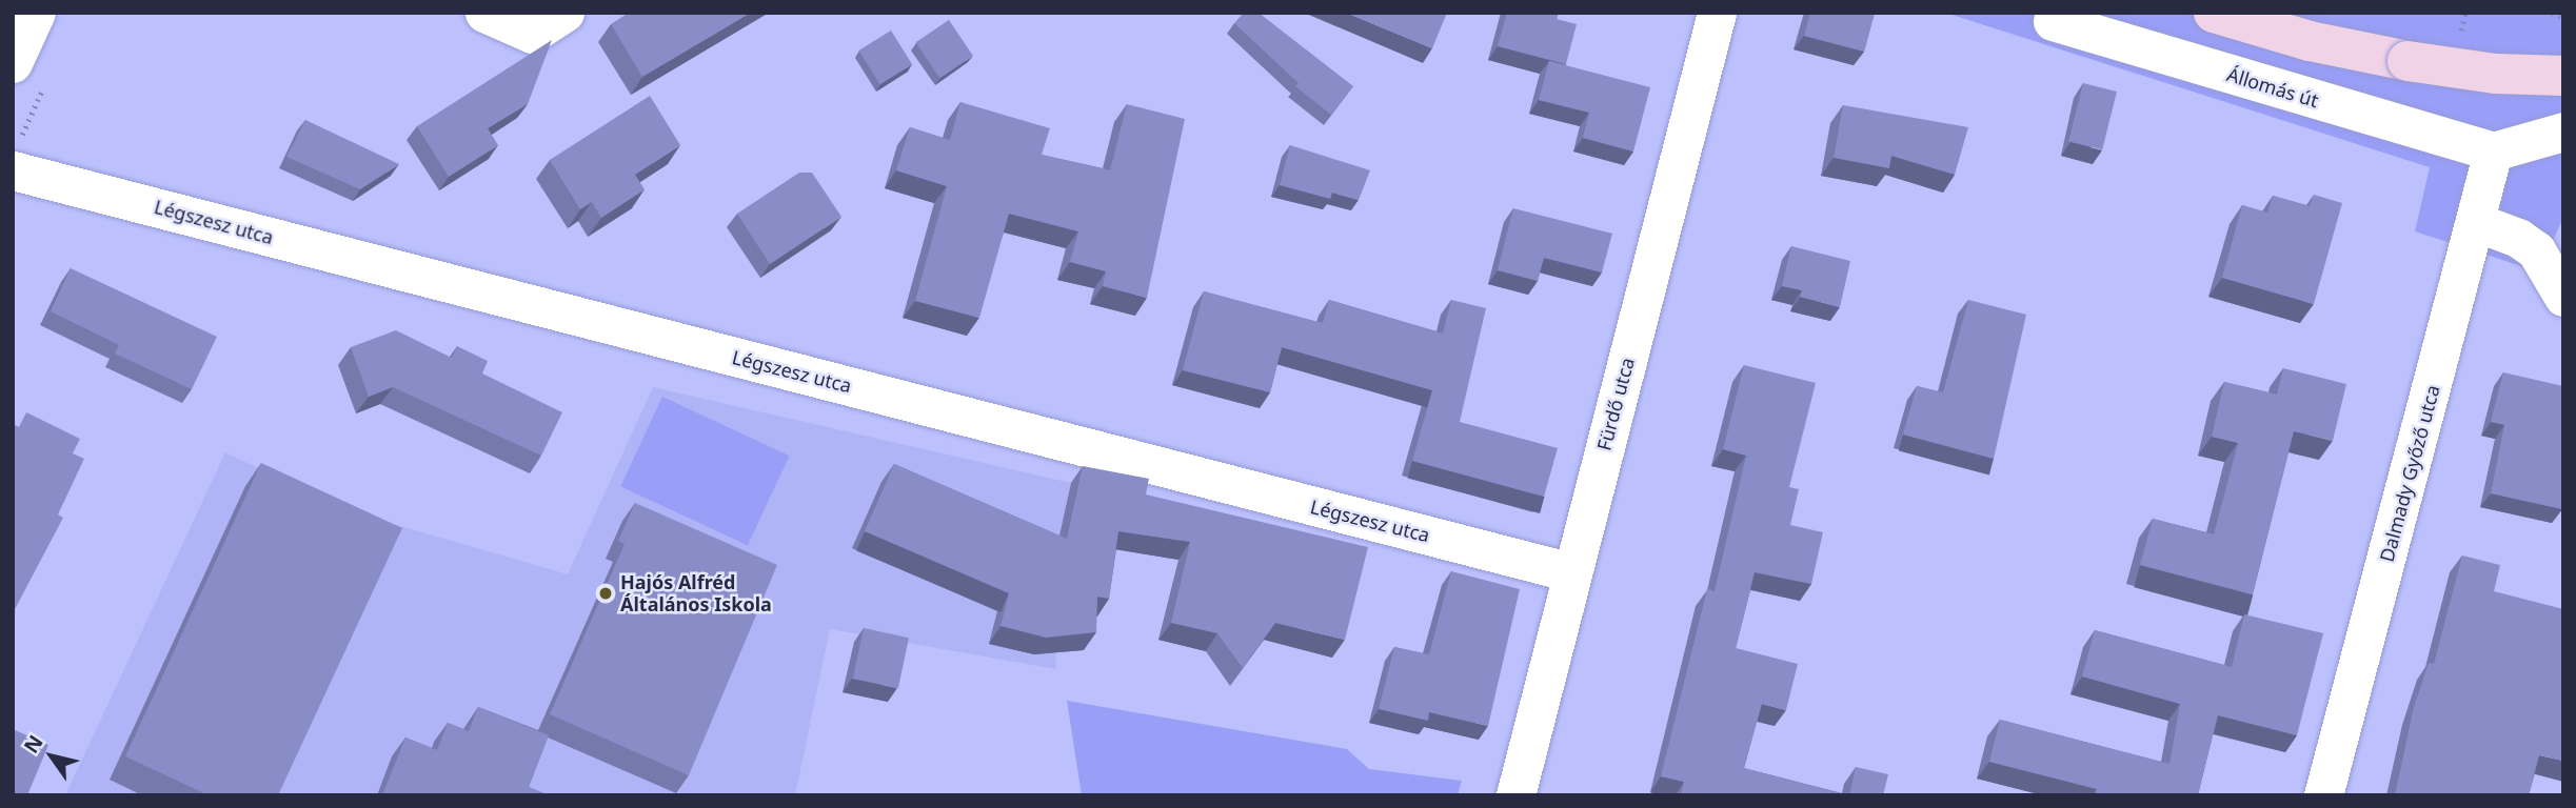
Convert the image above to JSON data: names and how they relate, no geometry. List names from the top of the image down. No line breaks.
{"streets":{"street":["Állomás út","Légszesz utca","Fürdő utca","Dalmady Győző utca"]},"crossings":[["Állomás út","Dalmady Győző utca"],["Légszesz utca","Fürdő utca"]],"places":["Hajós Alfréd Általános Iskola"],"north":"top left"}
